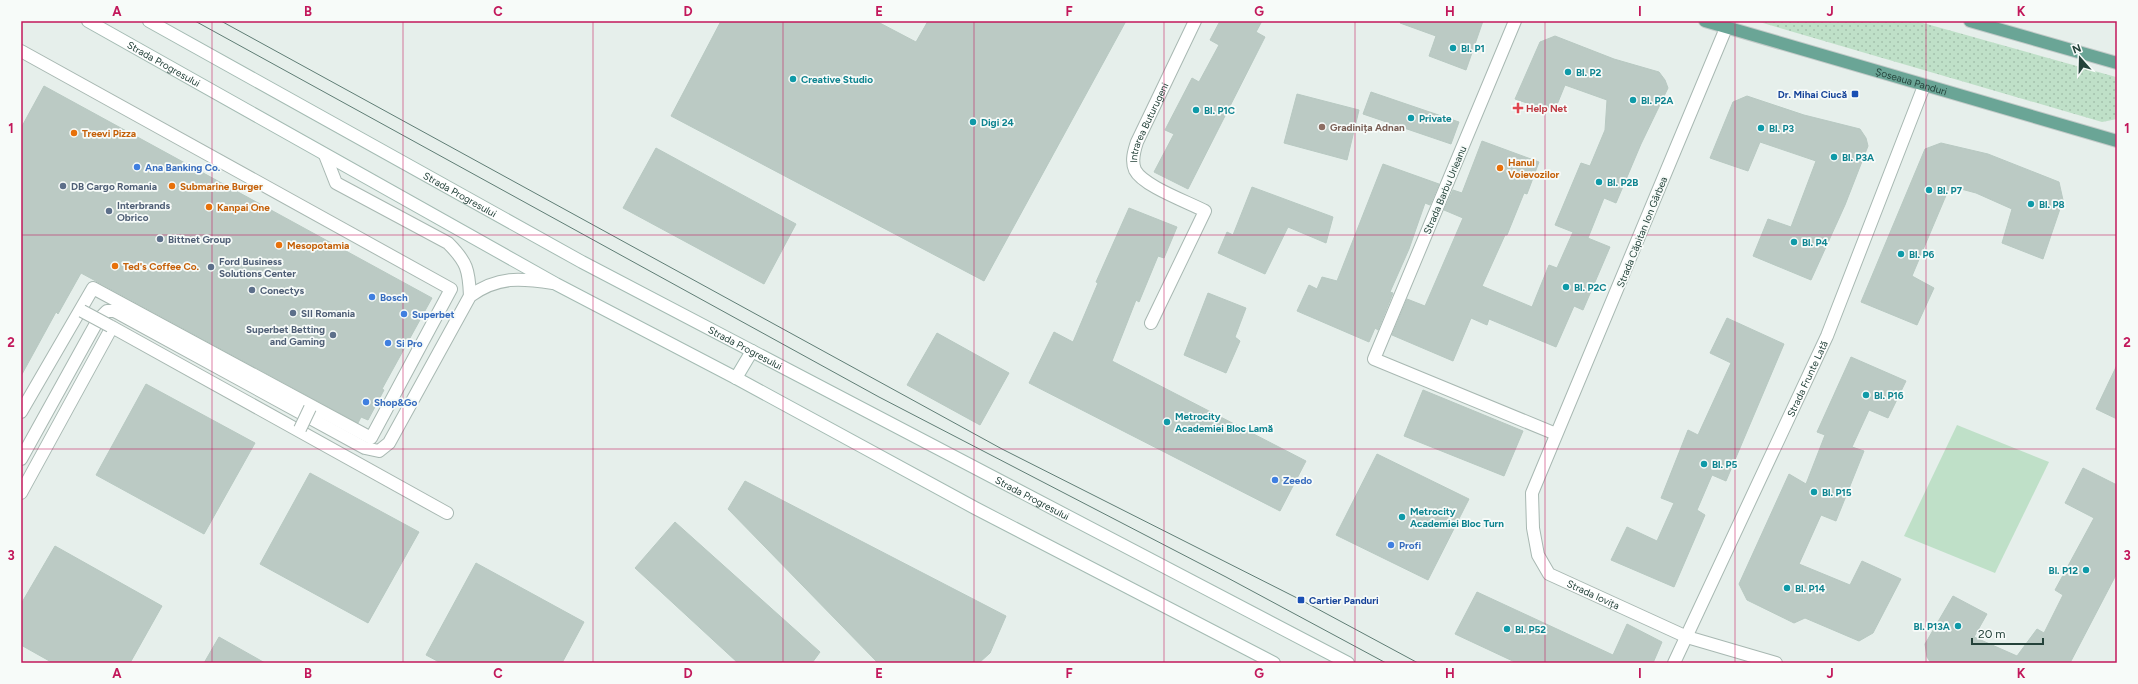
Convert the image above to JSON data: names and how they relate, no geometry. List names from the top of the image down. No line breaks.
{"streets":{"main road":["Șoseaua Panduri"],"street":["Strada Progresului","Intrarea Buturugeni","Strada Barbu Urleanu","Strada Căpitan Ion Gârbea","Strada Frunte Lată","Strada Iovița"]},"crossings":[["Șoseaua Panduri","Strada Căpitan Ion Gârbea"],["Șoseaua Panduri","Strada Frunte Lată"],["Strada Barbu Urleanu","Strada Căpitan Ion Gârbea"],["Strada Barbu Urleanu","Strada Iovița"],["Strada Căpitan Ion Gârbea","Strada Iovița"],["Strada Frunte Lată","Strada Iovița"]],"places":{"other":["Bl. P1","Bl. P2","Creative Studio","Bl. P2A","Bl. P1C","Private","Digi 24","Gradinița Adnan","Bl. P3","Treevi Pizza","Bl. P3A","Ana Banking Co.","Hanul Voievozilor","Bl. P2B","DB Cargo Romania","Submarine Burger","Bl. P7","Bl. P8","Kanpai One","Interbrands Obrico","Bittnet Group","Bl. P4","Mesopotamia","Bl. P6","Ted's Coffee Co.","Ford Business Solutions Center","Bl. P2C","Conectys","Bosch","SII Romania","Superbet","Superbet Betting and Gaming","Si Pro","Bl. P16","Shop&Go","Metrocity Academiei Bloc Lamă","Bl. P5","Zeedo","Bl. P15","Metrocity Academiei Bloc Turn","Profi","Bl. P12","Bl. P14","Bl. P13A","Bl. P52"],"transit":["Dr. Mihai Ciucă","Cartier Panduri"],"health":["Help Net"]},"scale_bar":"20 m","north":"top","grid":{"columns":["A","B","C","D","E","F","G","H","I","J","K"],"rows":["1","2","3"]}}
